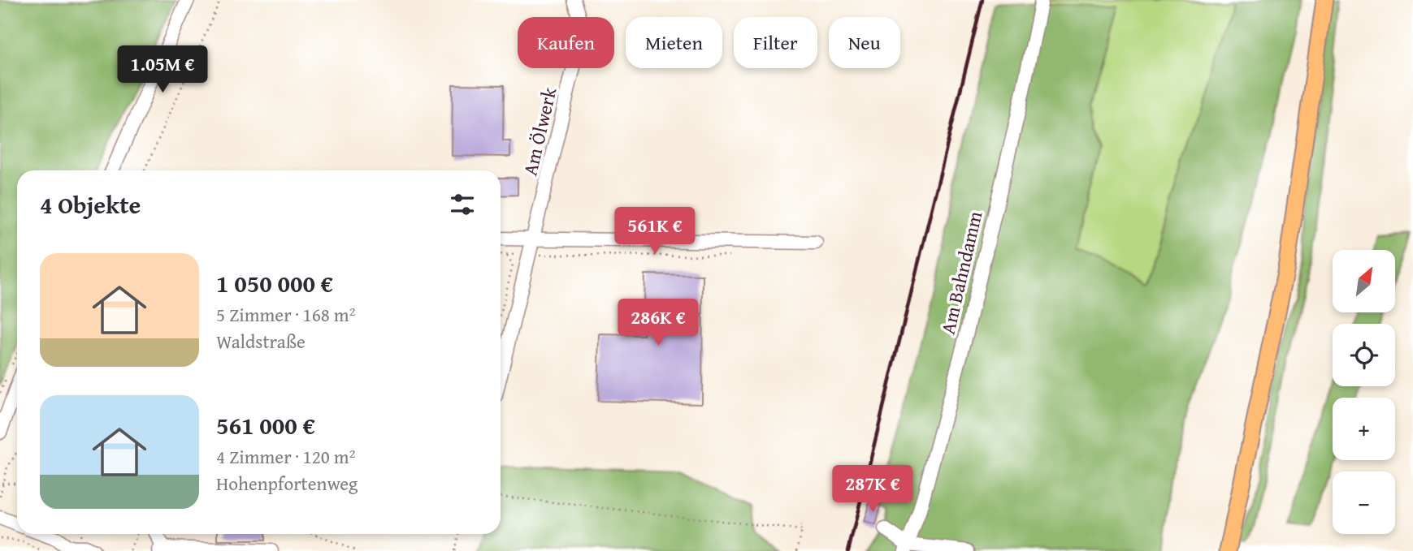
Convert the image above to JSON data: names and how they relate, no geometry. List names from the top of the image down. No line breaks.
{"streets":{"street":["Am Ölwerk","Am Bahndamm"]},"north":"top right","page":{"chip":["Kaufen","Mieten","Filter","Neu"],"price":["1.05M €","561K €","286K €","287K €"],"heading":"4 Objekte","list":[{"name":"1 050 000 €","note":"5 Zimmer · 168 m² · Waldstraße"},{"name":"561 000 €","note":"4 Zimmer · 120 m² · Hohenpfortenweg"}],"map_buttons":["+","−"]}}
